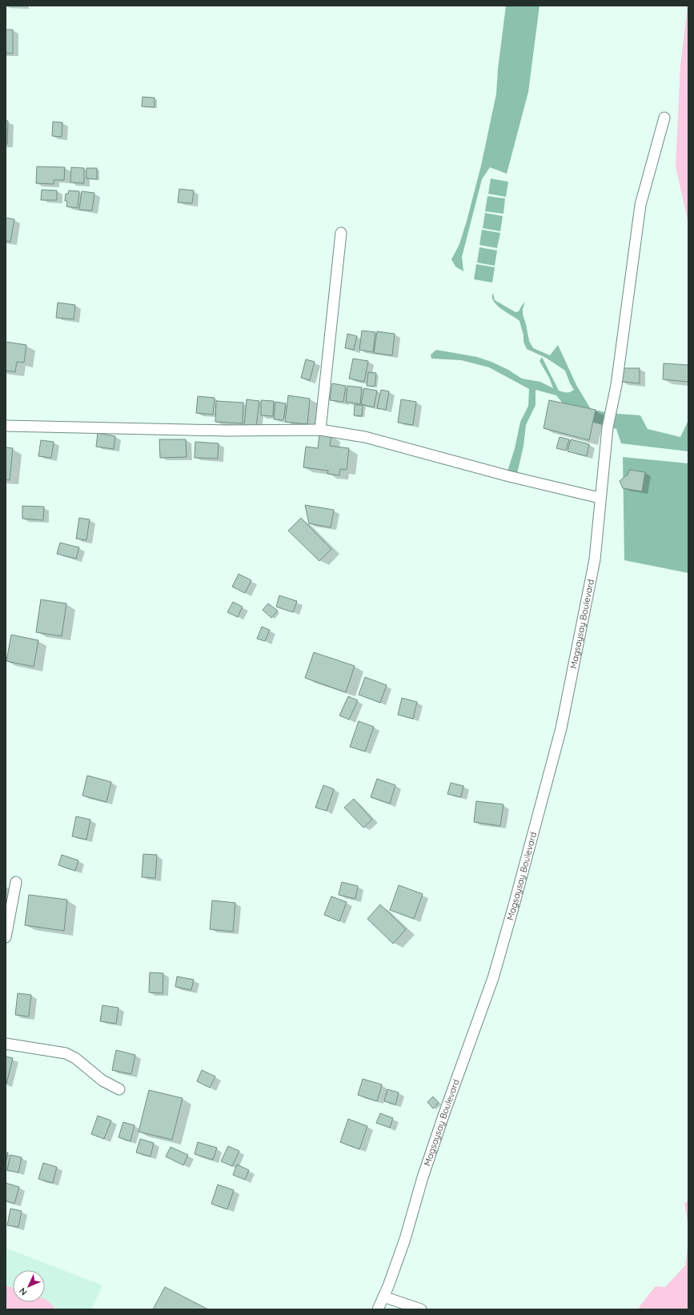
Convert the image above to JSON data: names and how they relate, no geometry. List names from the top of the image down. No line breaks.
{"streets":{"street":["Magsaysay Boulevard"]},"north":"bottom left"}
